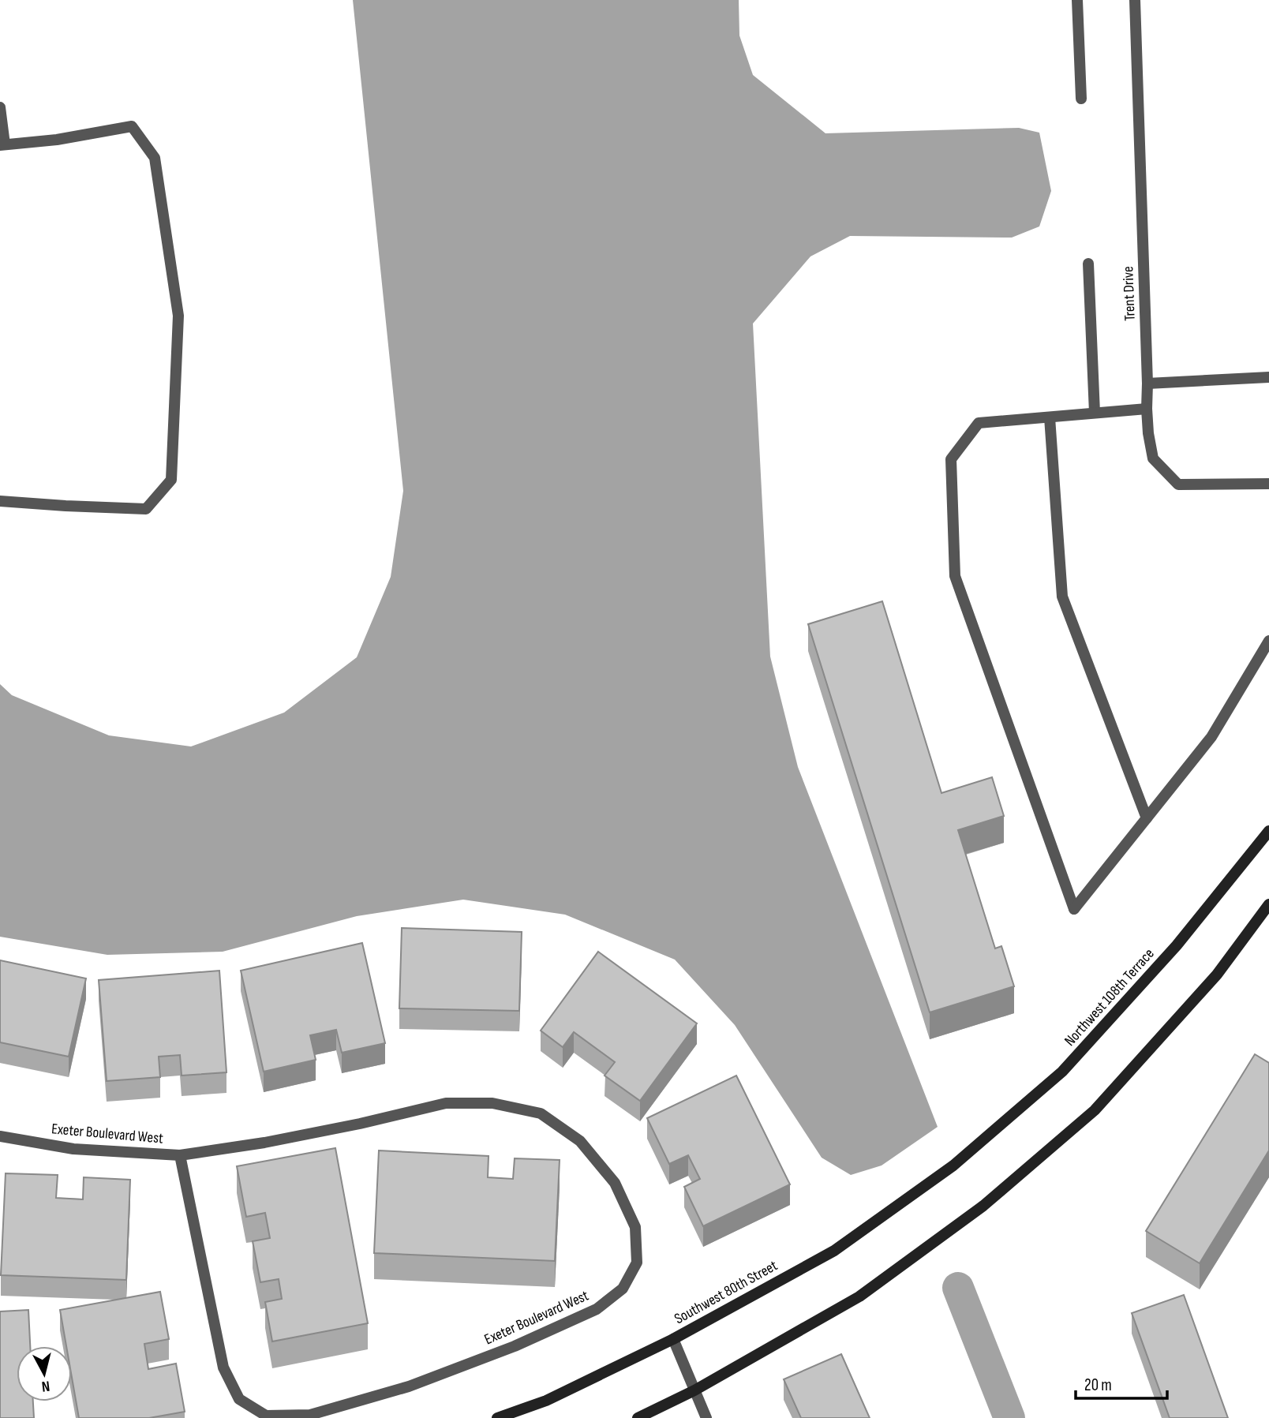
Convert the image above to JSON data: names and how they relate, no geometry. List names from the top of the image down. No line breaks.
{"streets":{"street":["Trent Drive","Northwest 108th Terrace","Exeter Boulevard West","Southwest 80th Street"]},"crossings":[["Northwest 108th Terrace","Southwest 80th Street"]],"scale_bar":"20 m","north":"bottom"}
